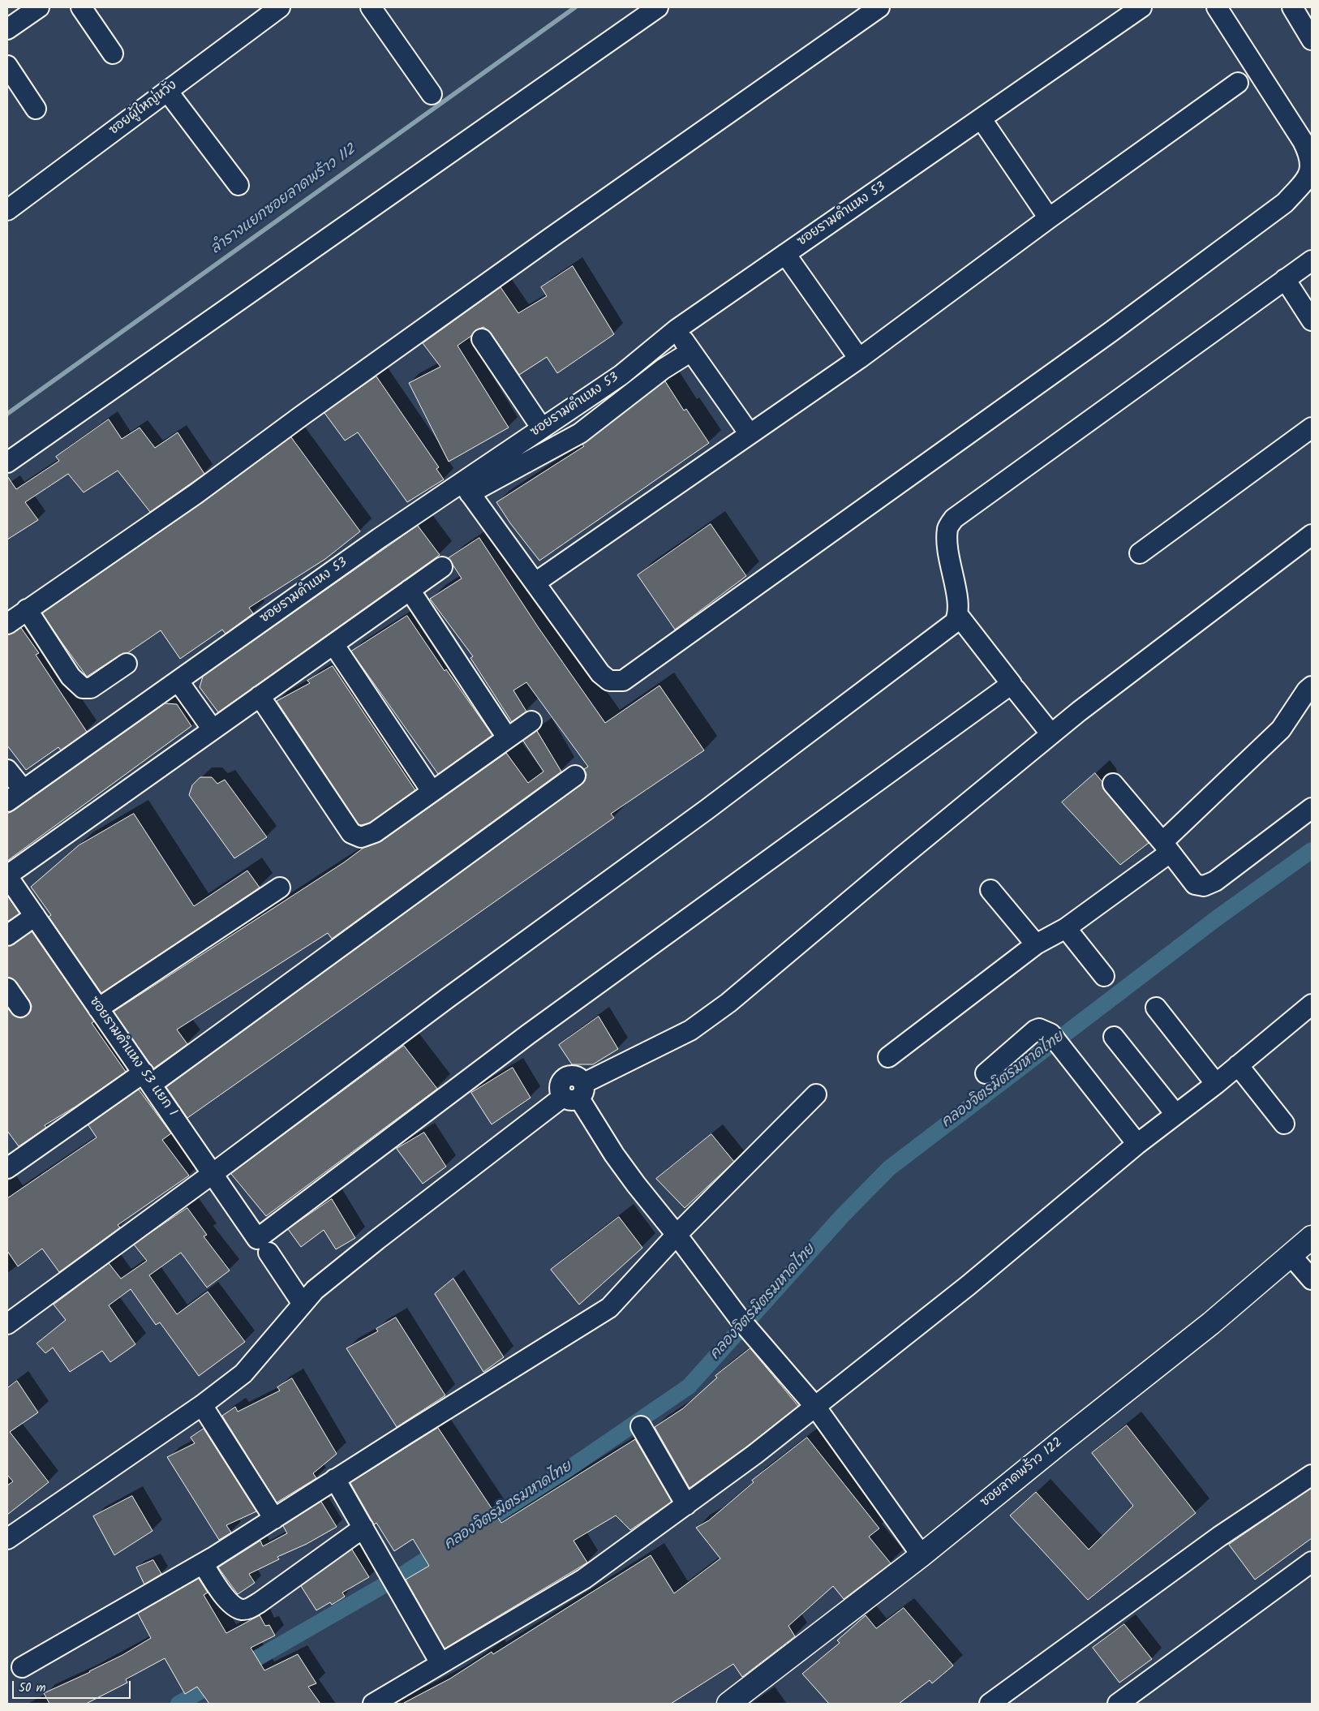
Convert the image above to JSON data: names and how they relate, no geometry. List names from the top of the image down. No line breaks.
{"streets":{"street":["ซอยผู้ใหญ่หวัง","ซอยรามคำแหง 53","ซอยรามคำแหง 53 แยก 1","ซอยลาดพร้าว 122"]},"water":["ลำรางแยกซอยลาดพร้าว 112","คลองจิตรมิตรมหาดไทย"],"scale_bar":"50 m"}
